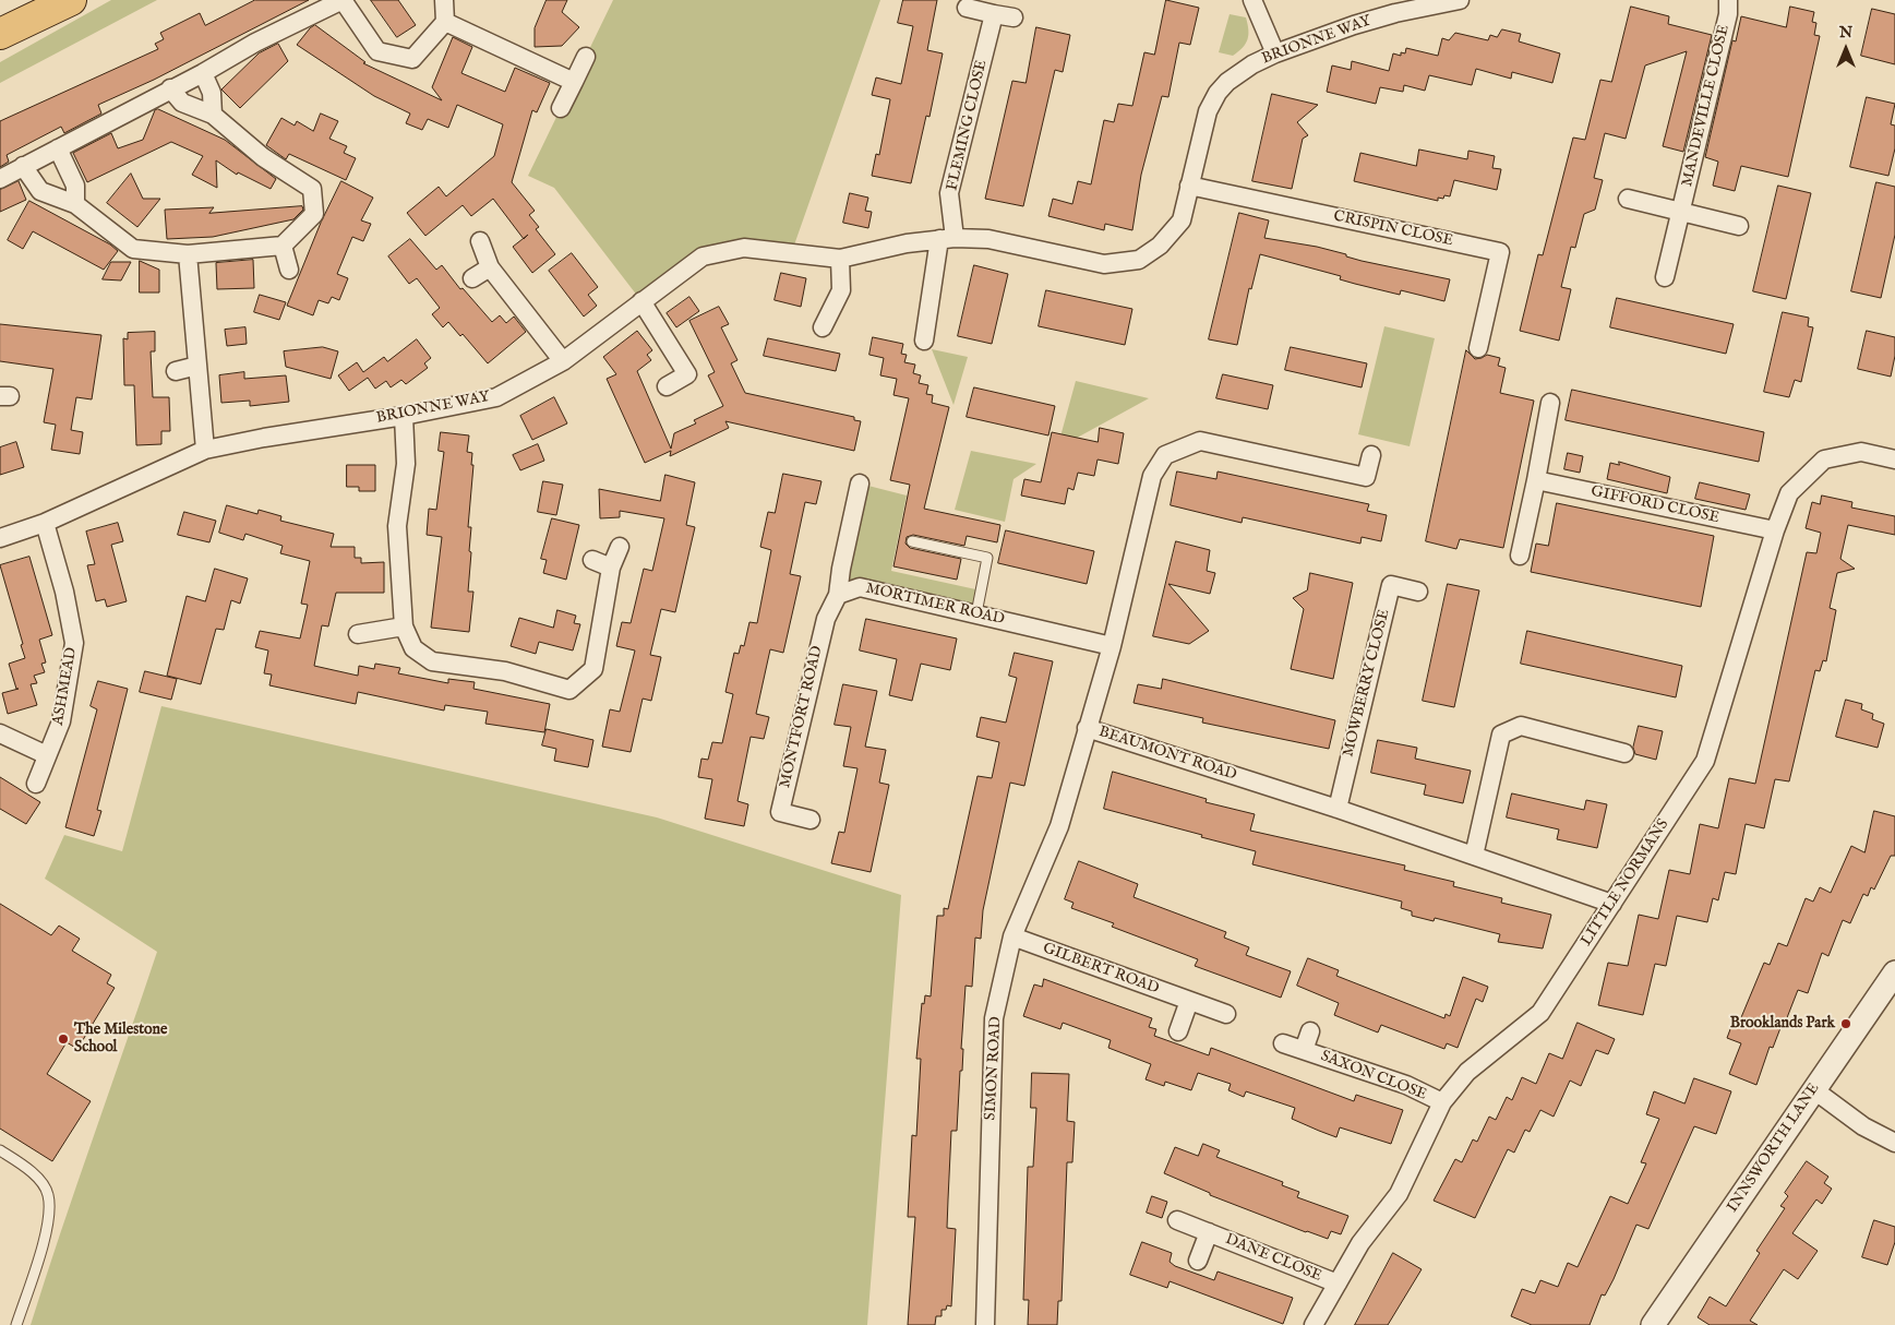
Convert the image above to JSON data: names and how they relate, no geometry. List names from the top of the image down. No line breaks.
{"streets":{"street":["BRIONNE WAY","MANDEVILLE CLOSE","FLEMING CLOSE","CRISPIN CLOSE","GIFFORD CLOSE","MORTIMER ROAD","MOWBERRY CLOSE","ASHMEAD","MONTFORT ROAD","BEAUMONT ROAD","LITTLE NORMANS","GILBERT ROAD","SIMON ROAD","SAXON CLOSE","INNSWORTH LANE","DANE CLOSE"]},"crossings":[["BRIONNE WAY","FLEMING CLOSE"],["BRIONNE WAY","CRISPIN CLOSE"],["BRIONNE WAY","ASHMEAD"],["GIFFORD CLOSE","LITTLE NORMANS"],["MORTIMER ROAD","MONTFORT ROAD"],["MORTIMER ROAD","BEAUMONT ROAD"],["MOWBERRY CLOSE","BEAUMONT ROAD"],["BEAUMONT ROAD","LITTLE NORMANS"],["BEAUMONT ROAD","SIMON ROAD"],["LITTLE NORMANS","SAXON CLOSE"],["LITTLE NORMANS","DANE CLOSE"],["GILBERT ROAD","SIMON ROAD"]],"places":["Brooklands Park","The Milestone School"],"north":"top"}
